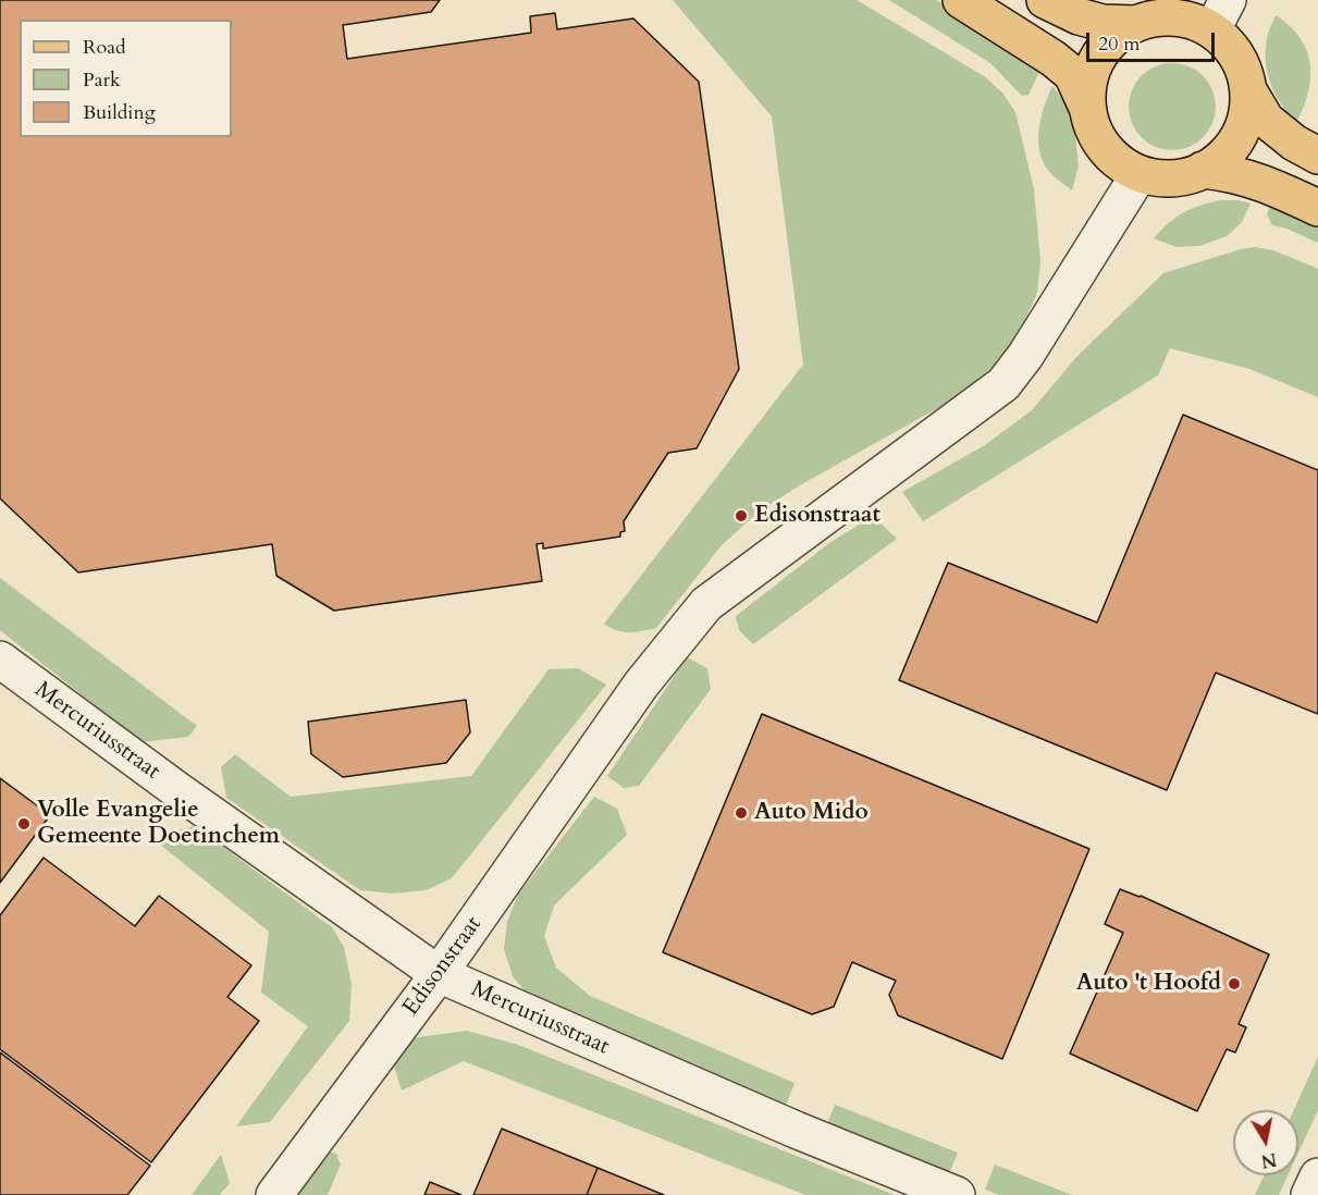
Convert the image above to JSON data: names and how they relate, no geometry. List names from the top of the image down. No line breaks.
{"streets":{"street":["Mercuriusstraat","Edisonstraat"]},"crossings":[["Mercuriusstraat","Edisonstraat"]],"places":["Edisonstraat","Auto Mido","Volle Evangelie Gemeente Doetinchem","Auto 't Hoofd"],"legend":["Road","Park","Building"],"scale_bar":"20 m","north":"bottom"}
